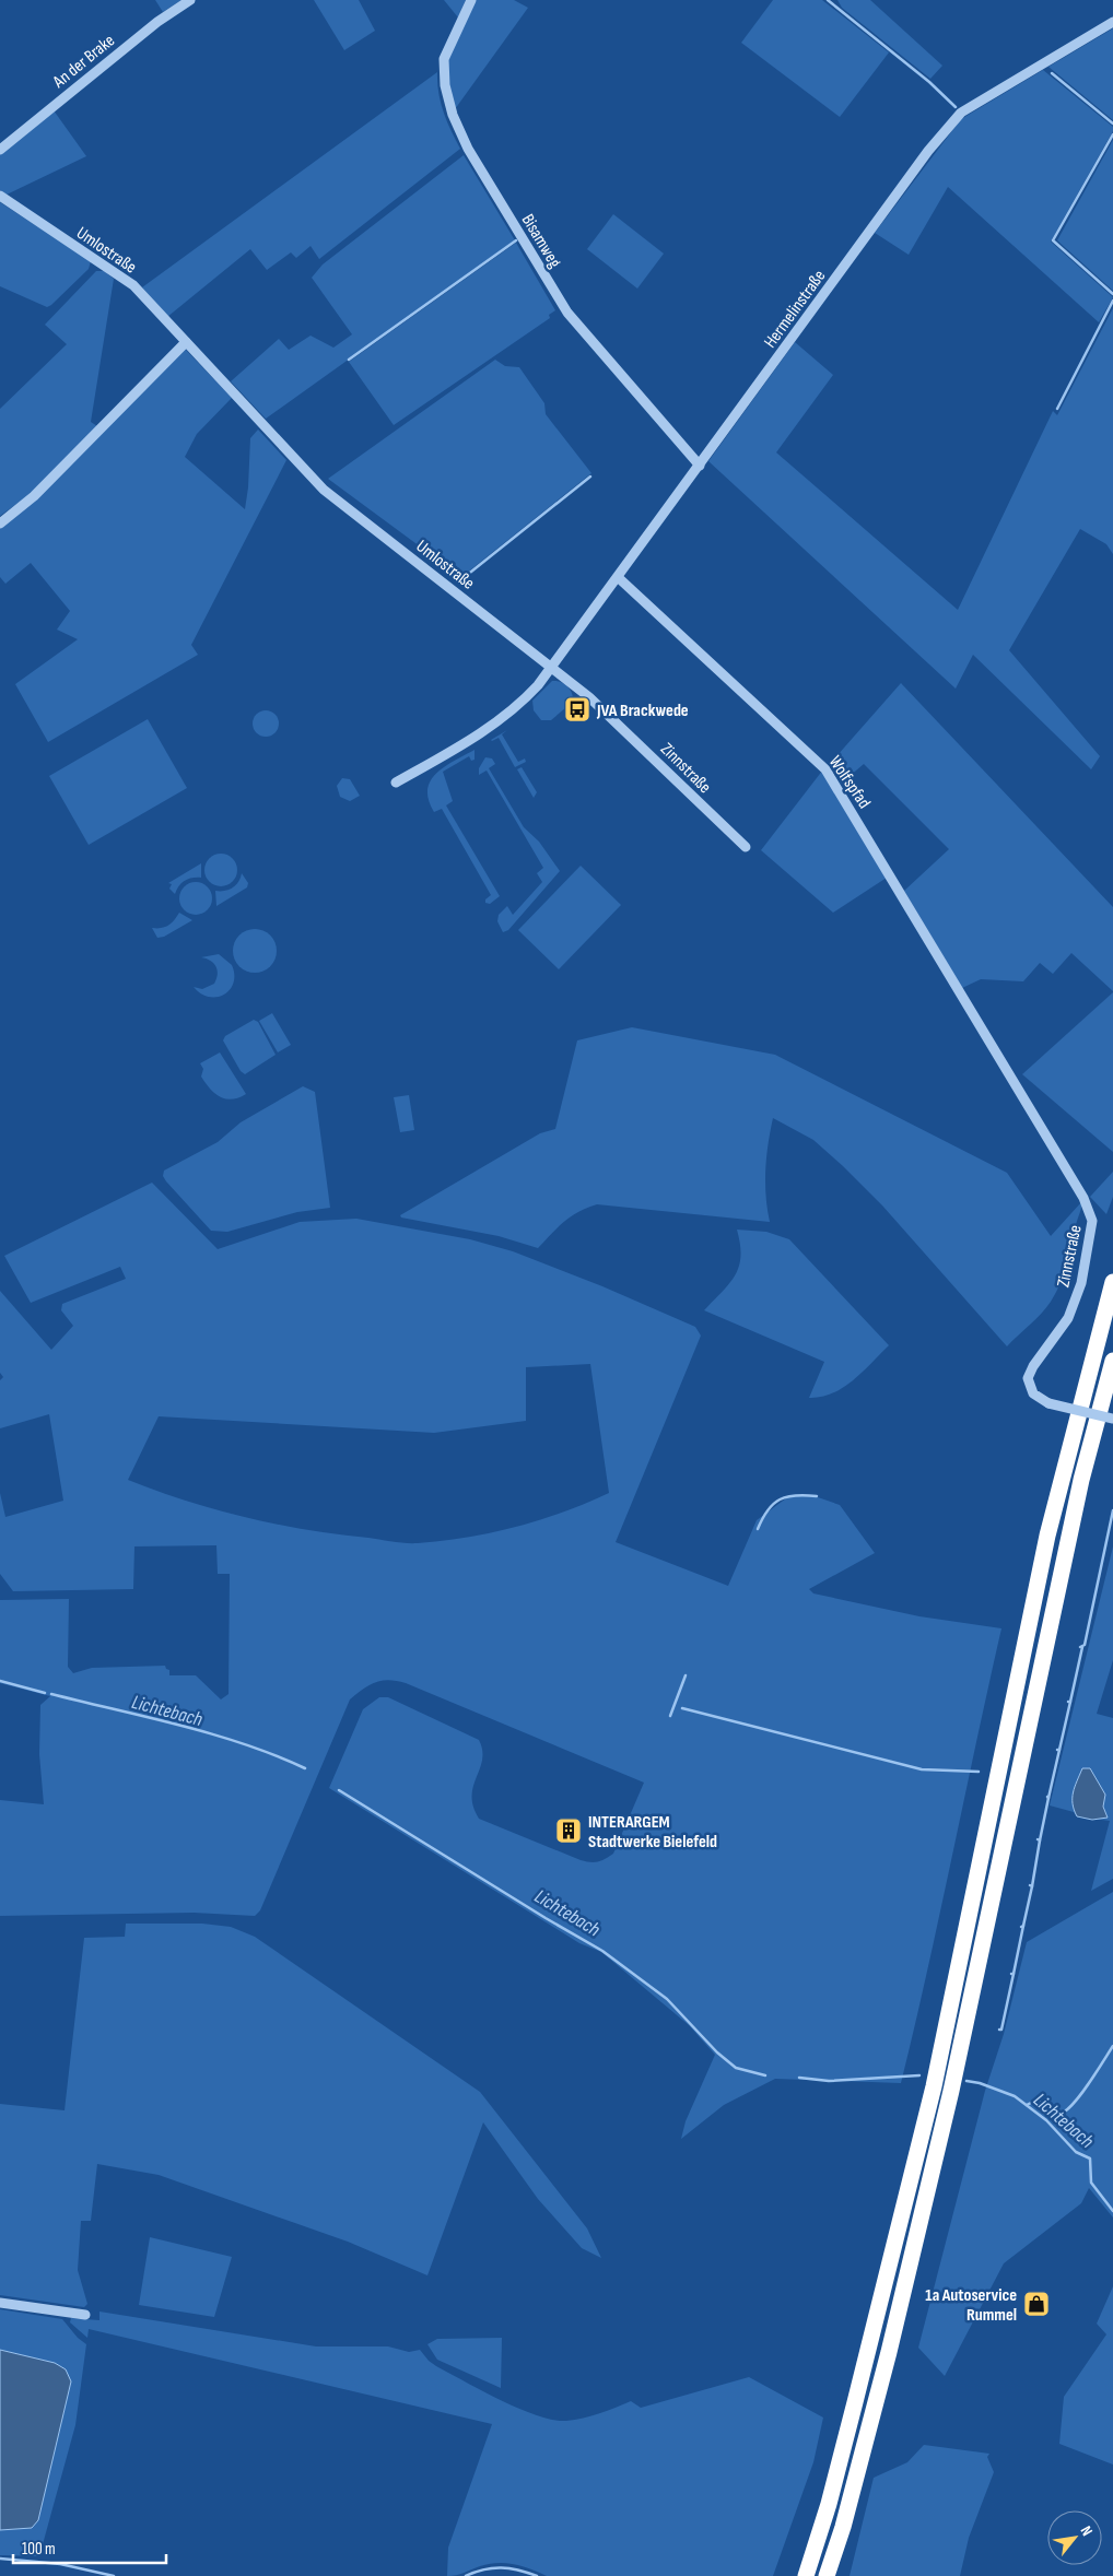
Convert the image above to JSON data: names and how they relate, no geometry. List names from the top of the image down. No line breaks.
{"streets":{"street":["An der Brake","Bisamweg","Umlostraße","Hermelinstraße","Zinnstraße","Wolfspfad"]},"crossings":[["Bisamweg","Hermelinstraße"],["Umlostraße","Hermelinstraße"],["Umlostraße","Zinnstraße"],["Hermelinstraße","Zinnstraße"],["Hermelinstraße","Wolfspfad"],["Zinnstraße","Wolfspfad"]],"water":["Lichtebach"],"places":{"bus stop":["JVA Brackwede"],"building":["INTERARGEM Stadtwerke Bielefeld"],"shop":["1a Autoservice Rummel"]},"scale_bar":"100 m","north":"top right"}
